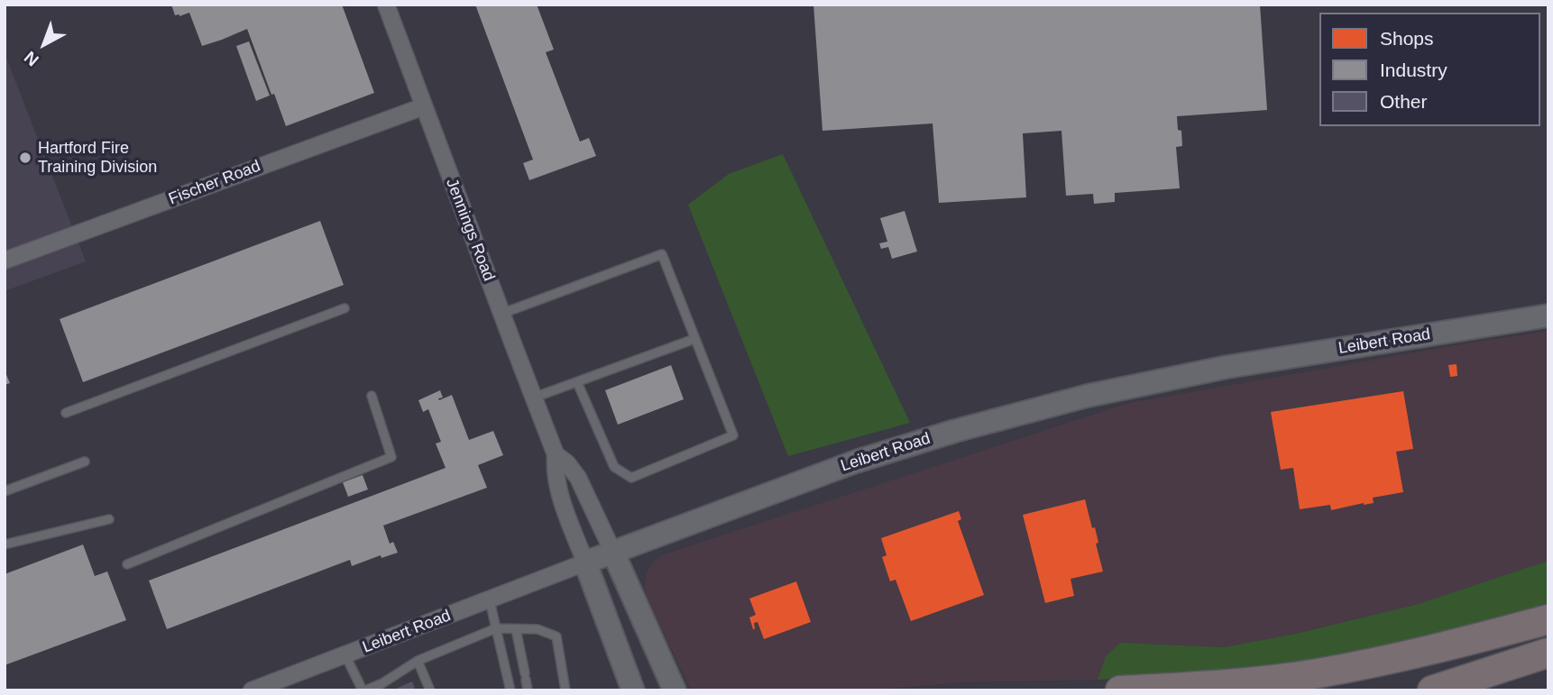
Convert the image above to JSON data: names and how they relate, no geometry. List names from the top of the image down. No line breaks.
{"streets":{"street":["Fischer Road","Jennings Road","Leibert Road"]},"crossings":[["Fischer Road","Jennings Road"],["Jennings Road","Leibert Road"]],"places":["Hartford Fire Training Division"],"legend":["Shops","Industry","Other"],"north":"bottom left"}
